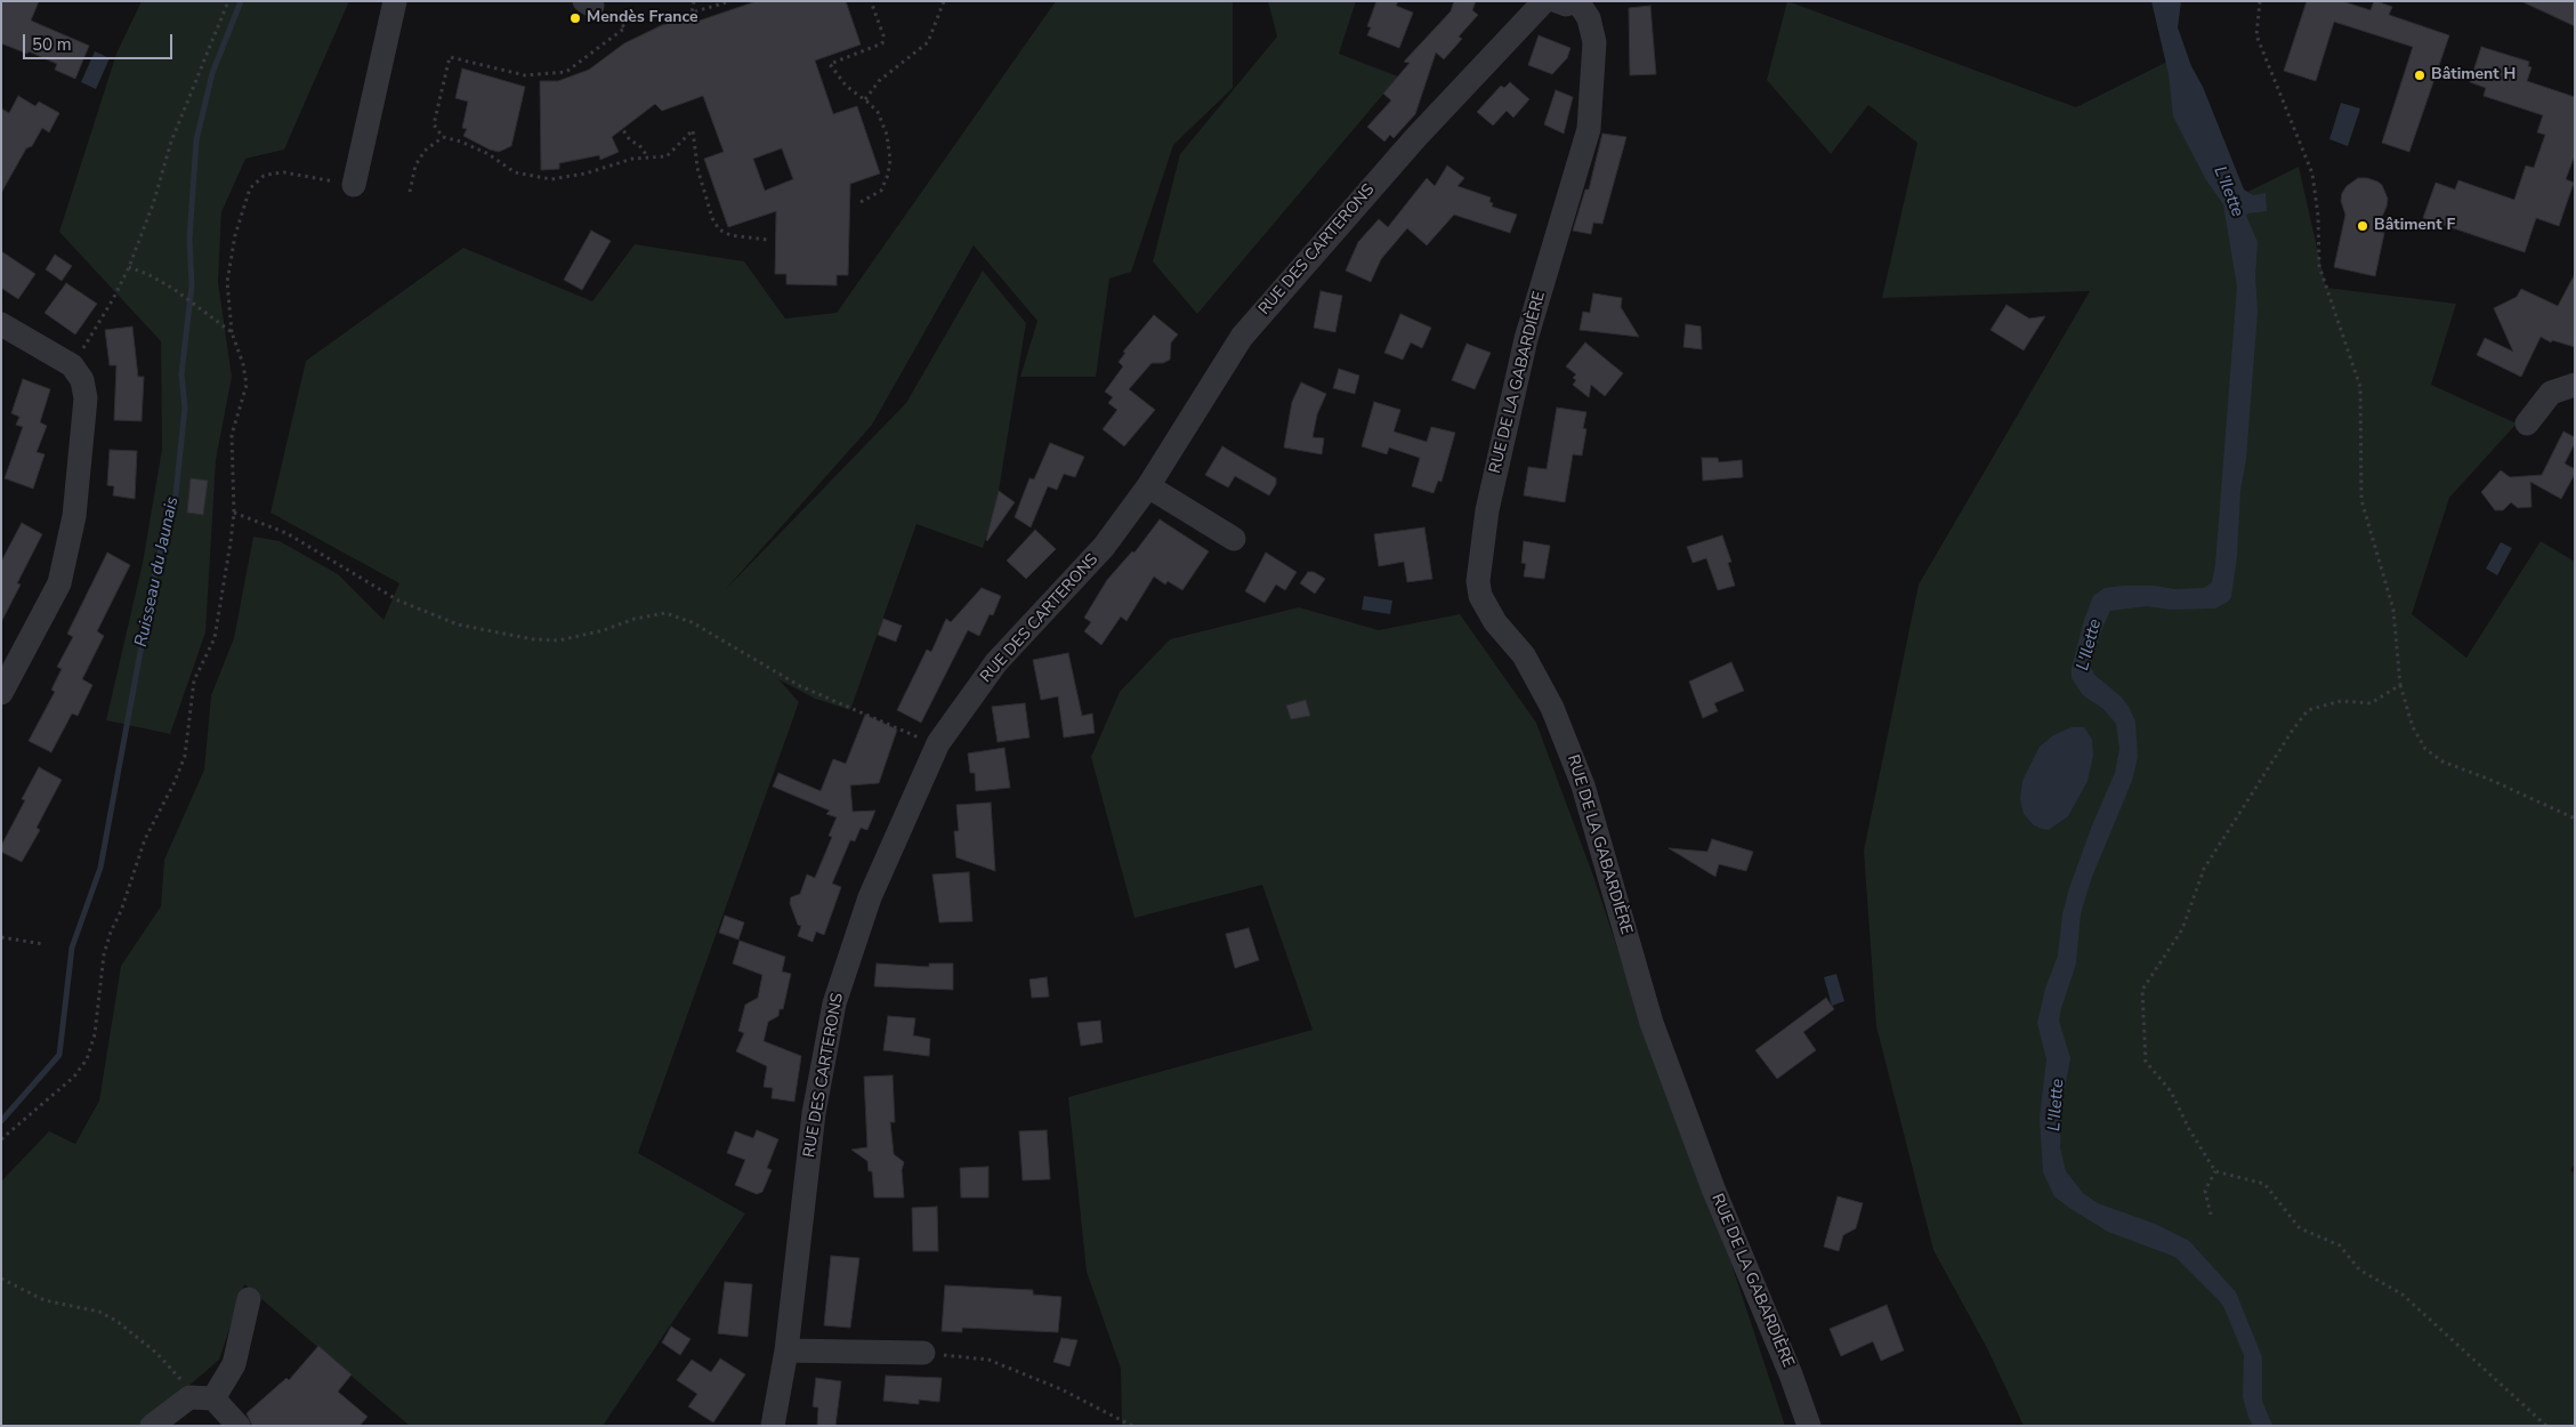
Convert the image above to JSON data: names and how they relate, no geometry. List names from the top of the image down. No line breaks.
{"streets":{"street":["RUE DES CARTERONS","RUE DE LA GABARDIÈRE"]},"water":["L'Ilette","Ruisseau du Jaunais"],"places":["Mendès France","Bâtiment H","Bâtiment F"],"scale_bar":"50 m"}
